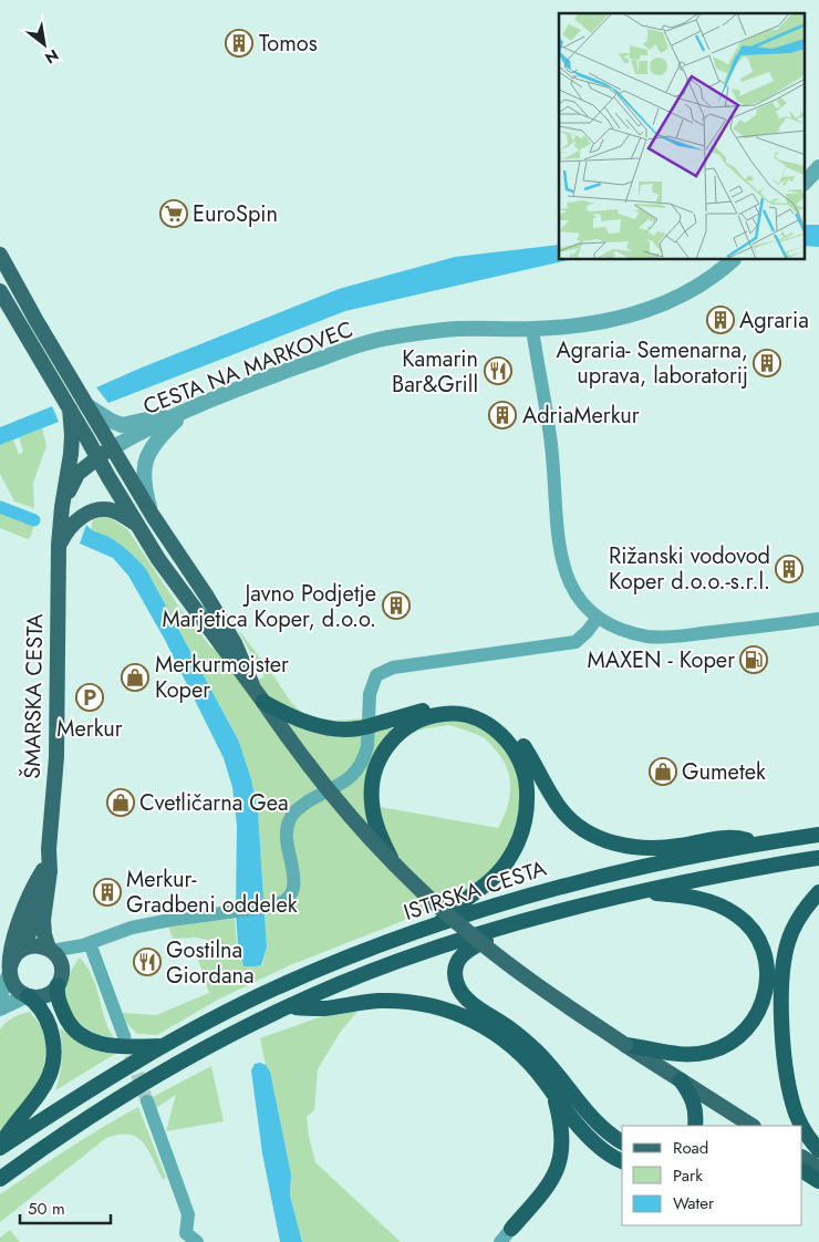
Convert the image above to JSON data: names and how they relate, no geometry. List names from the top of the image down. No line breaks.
{"streets":{"highway":["ISTRSKA CESTA"],"main road":["CESTA NA MARKOVEC","ŠMARSKA CESTA"]},"crossings":[["CESTA NA MARKOVEC","ŠMARSKA CESTA"]],"places":{"building":["Tomos","Agraria","Agraria- Semenarna, uprava, laboratorij","AdriaMerkur","Rižanski vodovod Koper d.o.o.-s.r.l.","Javno Podjetje Marjetica Koper, d.o.o.","Merkur- Gradbeni oddelek"],"supermarket":["EuroSpin"],"restaurant":["Kamarin Bar&Grill","Gostilna Giordana"],"fuel station":["MAXEN - Koper"],"shop":["Merkurmojster Koper","Gumetek","Cvetličarna Gea"],"parking":["Merkur"]},"legend":["Road","Park","Water"],"scale_bar":"50 m","north":"bottom right"}
